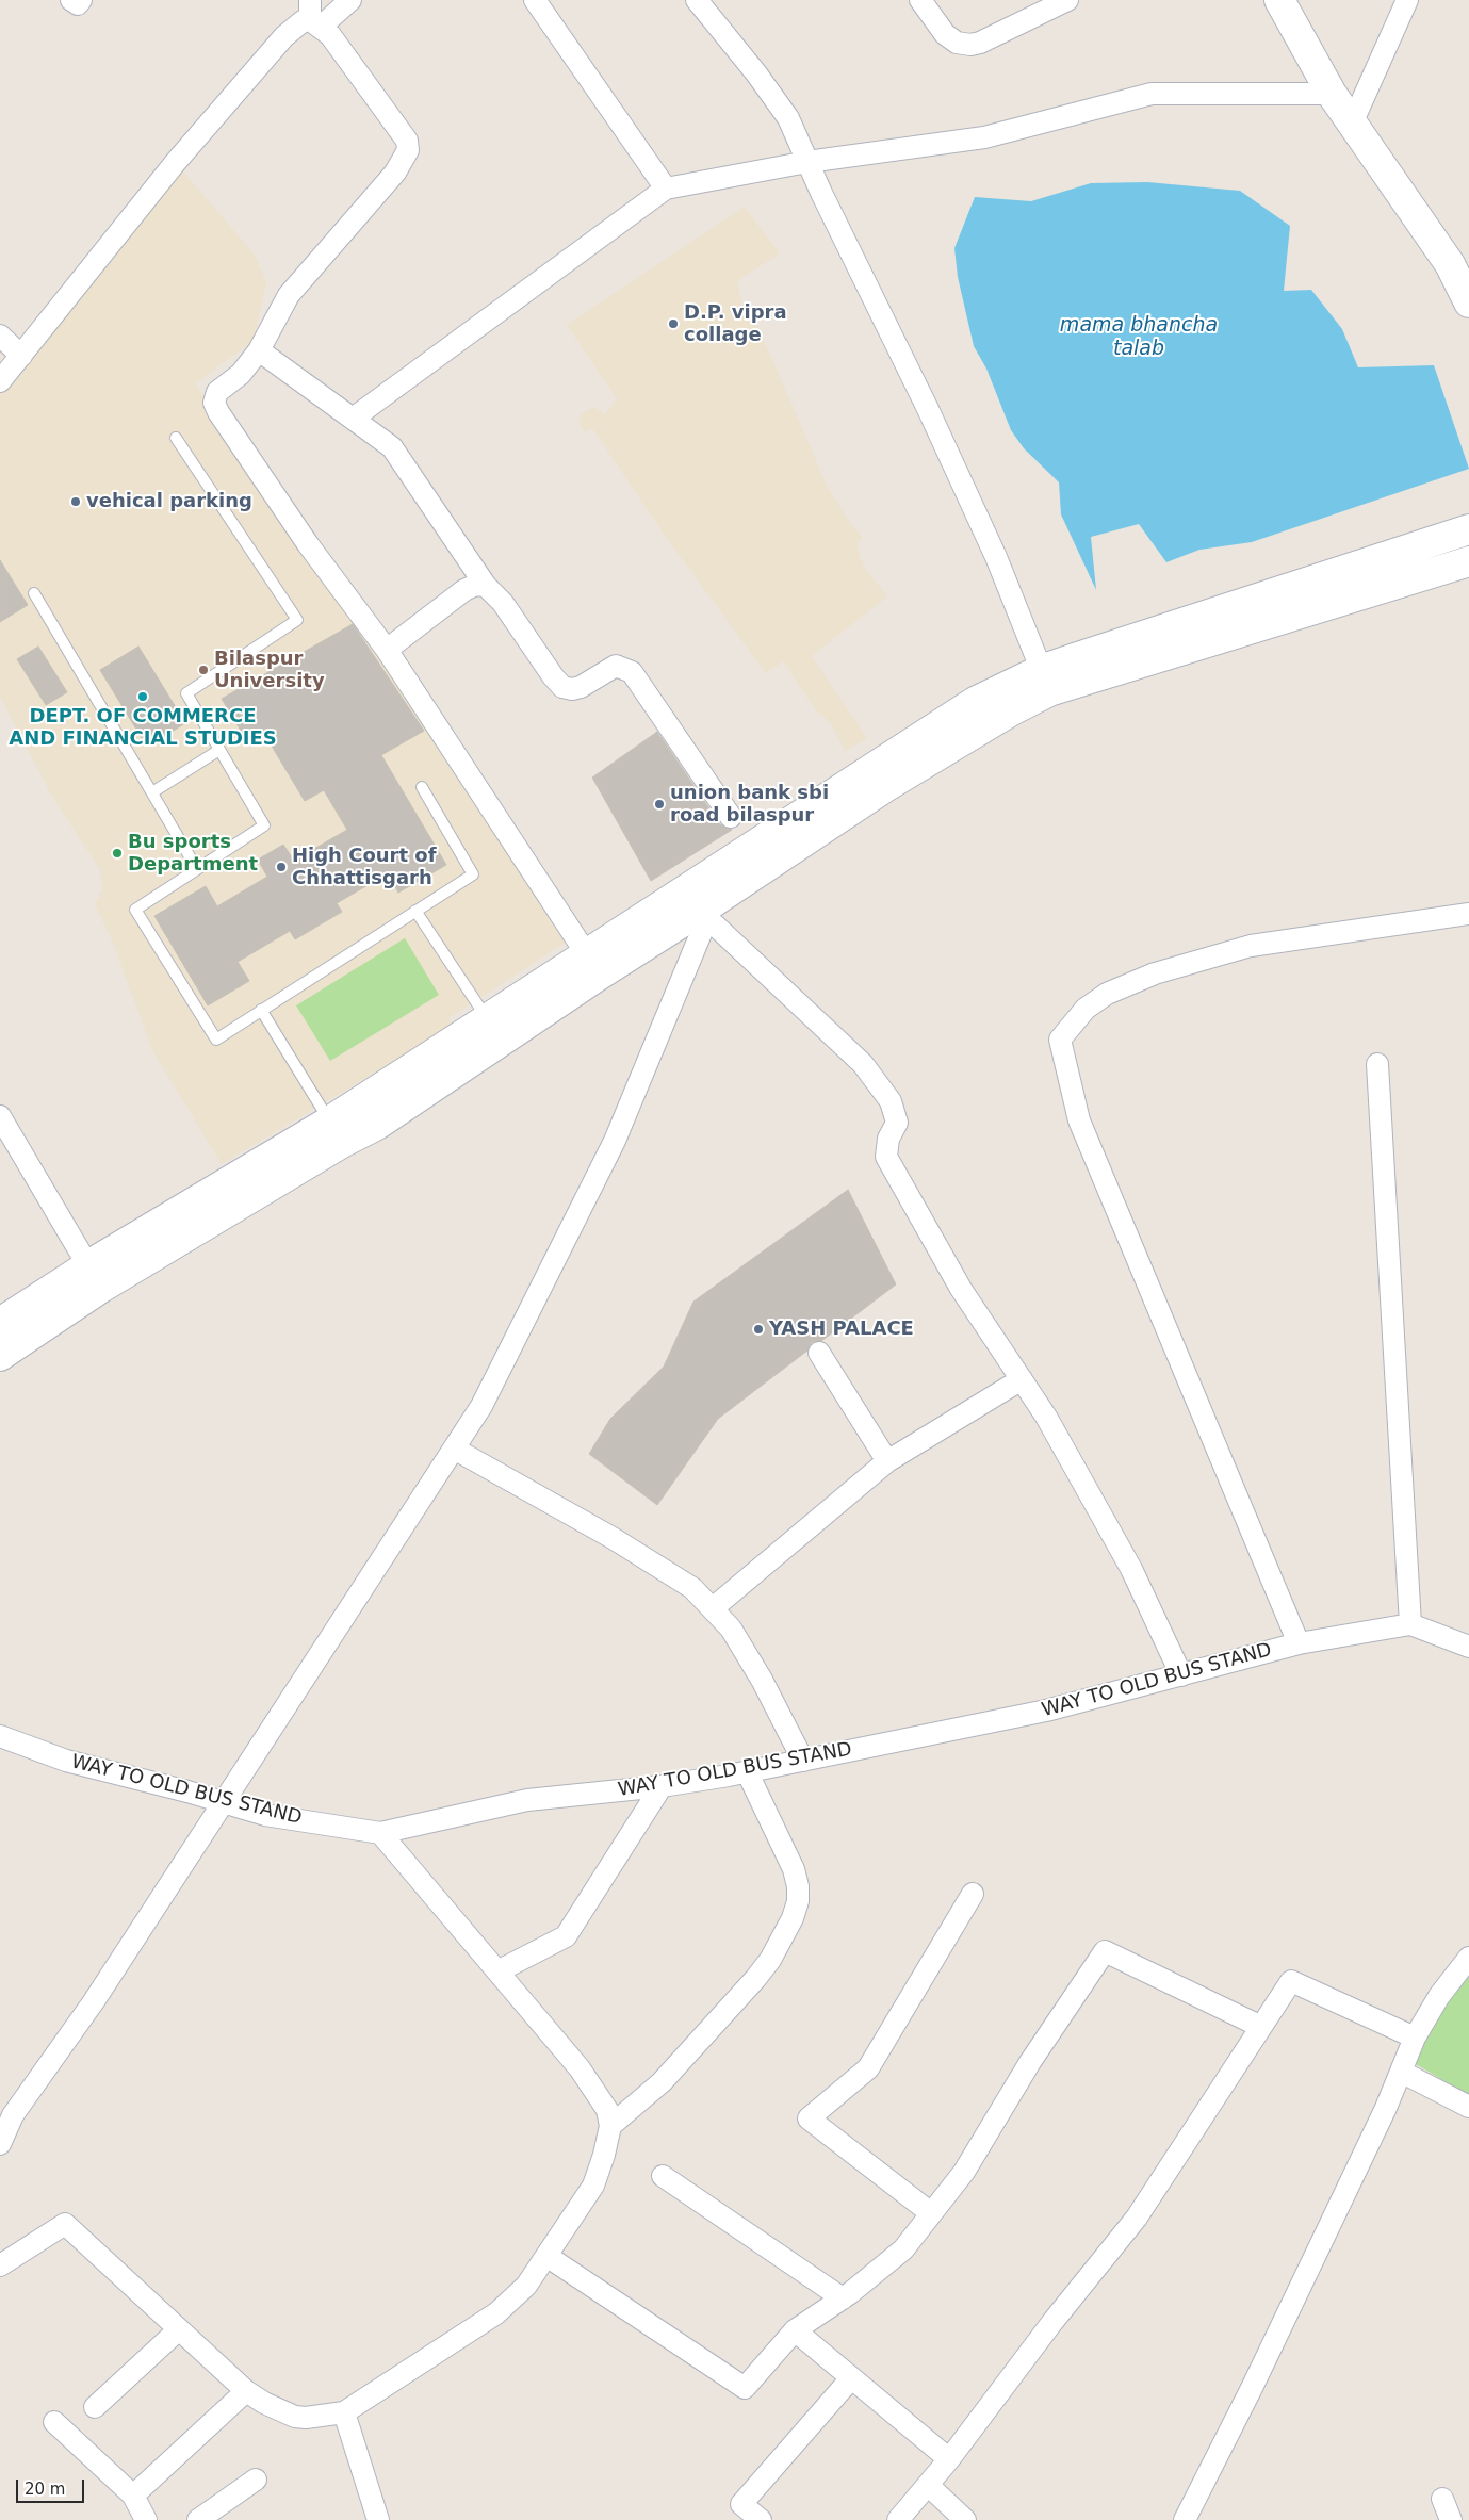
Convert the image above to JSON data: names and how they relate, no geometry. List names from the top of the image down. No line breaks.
{"streets":{"street":["WAY TO OLD BUS STAND"]},"water":["mama bhancha talab"],"places":["D.P. vipra collage","vehical parking","Bilaspur University","DEPT. OF COMMERCE AND FINANCIAL STUDIES","union bank sbi road bilaspur","Bu sports Department","High Court of Chhattisgarh","YASH PALACE"],"scale_bar":"20 m"}
